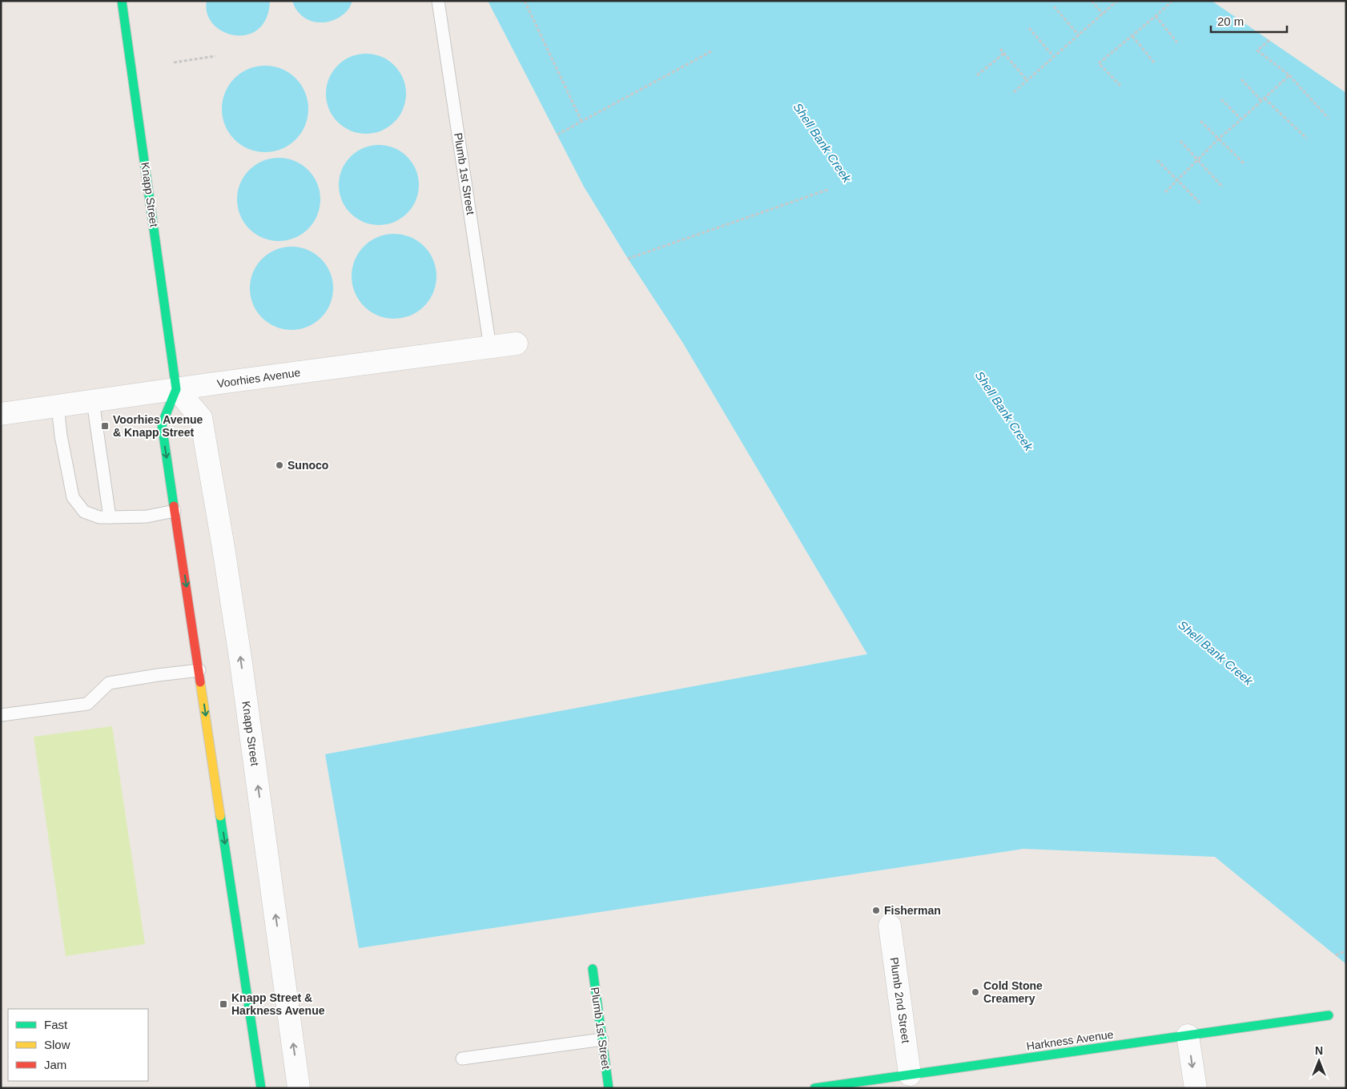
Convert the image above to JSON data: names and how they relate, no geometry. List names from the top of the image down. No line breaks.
{"streets":{"street":["Plumb 1st Street","Knapp Street","Voorhies Avenue","Plumb 2nd Street","Harkness Avenue"]},"crossings":[["Plumb 1st Street","Voorhies Avenue"],["Knapp Street","Voorhies Avenue"],["Plumb 2nd Street","Harkness Avenue"]],"water":["Shell Bank Creek"],"places":{"transit":["Voorhies Avenue & Knapp Street","Knapp Street & Harkness Avenue"],"other":["Sunoco","Fisherman","Cold Stone Creamery"]},"legend":["Fast","Slow","Jam"],"scale_bar":"20 m","north":"top"}
